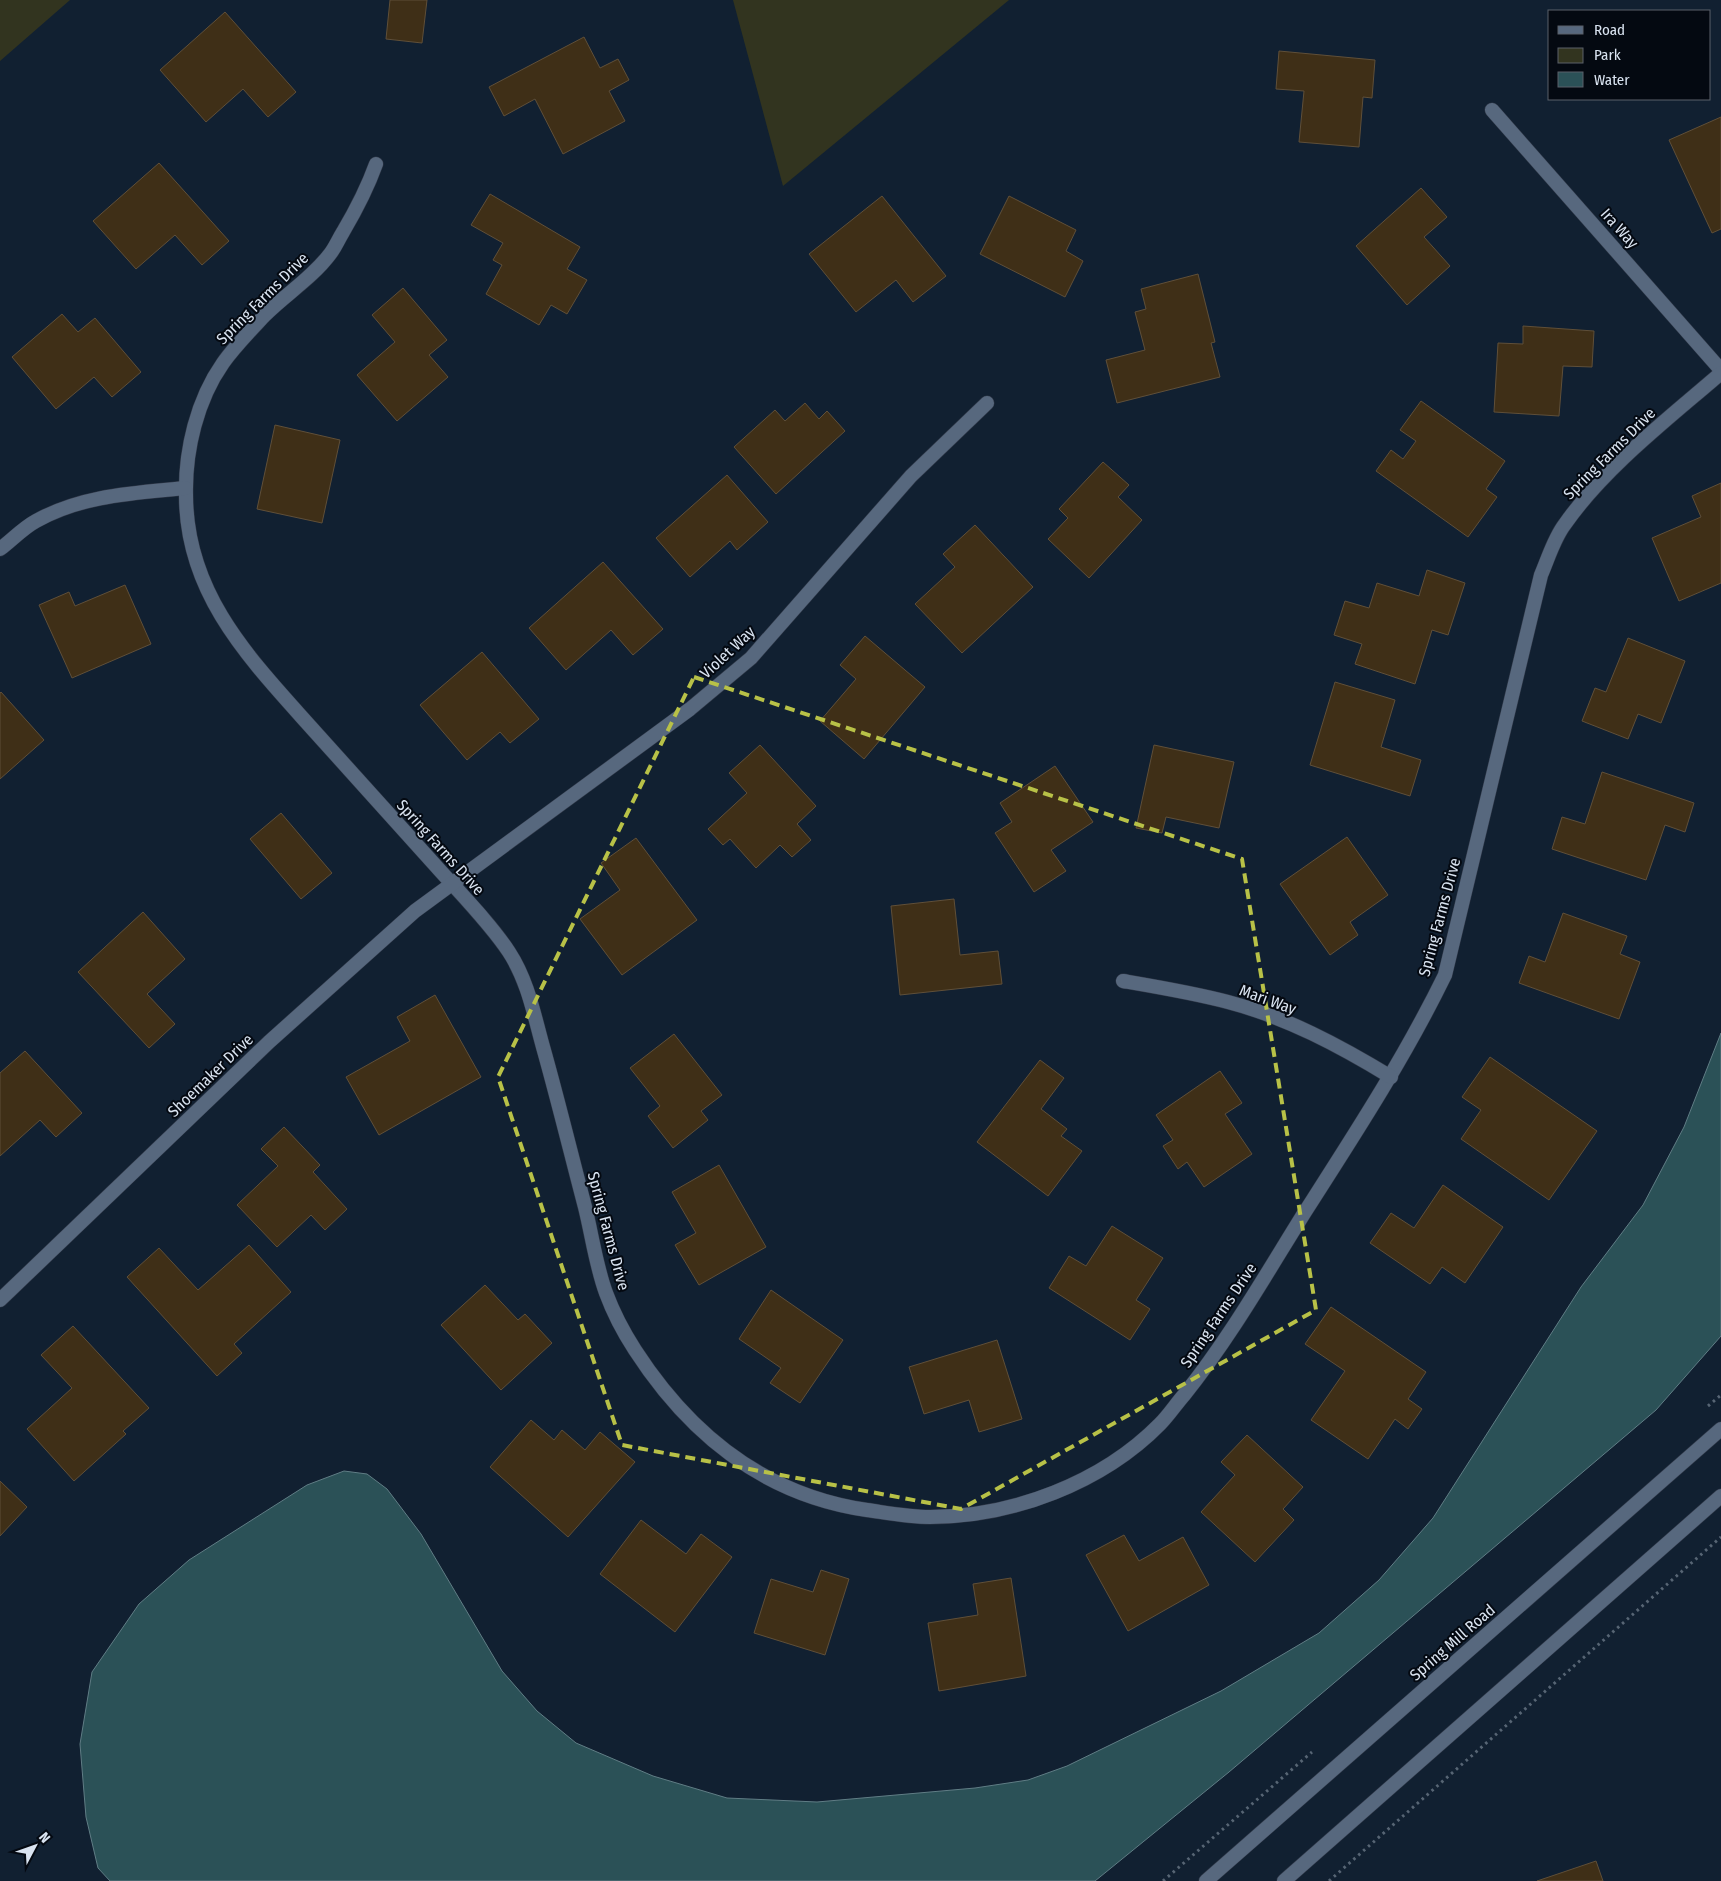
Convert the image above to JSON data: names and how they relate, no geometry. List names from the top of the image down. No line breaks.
{"streets":{"street":["Ira Way","Spring Farms Drive","Violet Way","Mari Way","Shoemaker Drive","Spring Mill Road"]},"crossings":[["Spring Farms Drive","Violet Way"],["Spring Farms Drive","Mari Way"],["Spring Farms Drive","Shoemaker Drive"],["Violet Way","Shoemaker Drive"]],"legend":["Road","Park","Water"],"north":"top right"}
